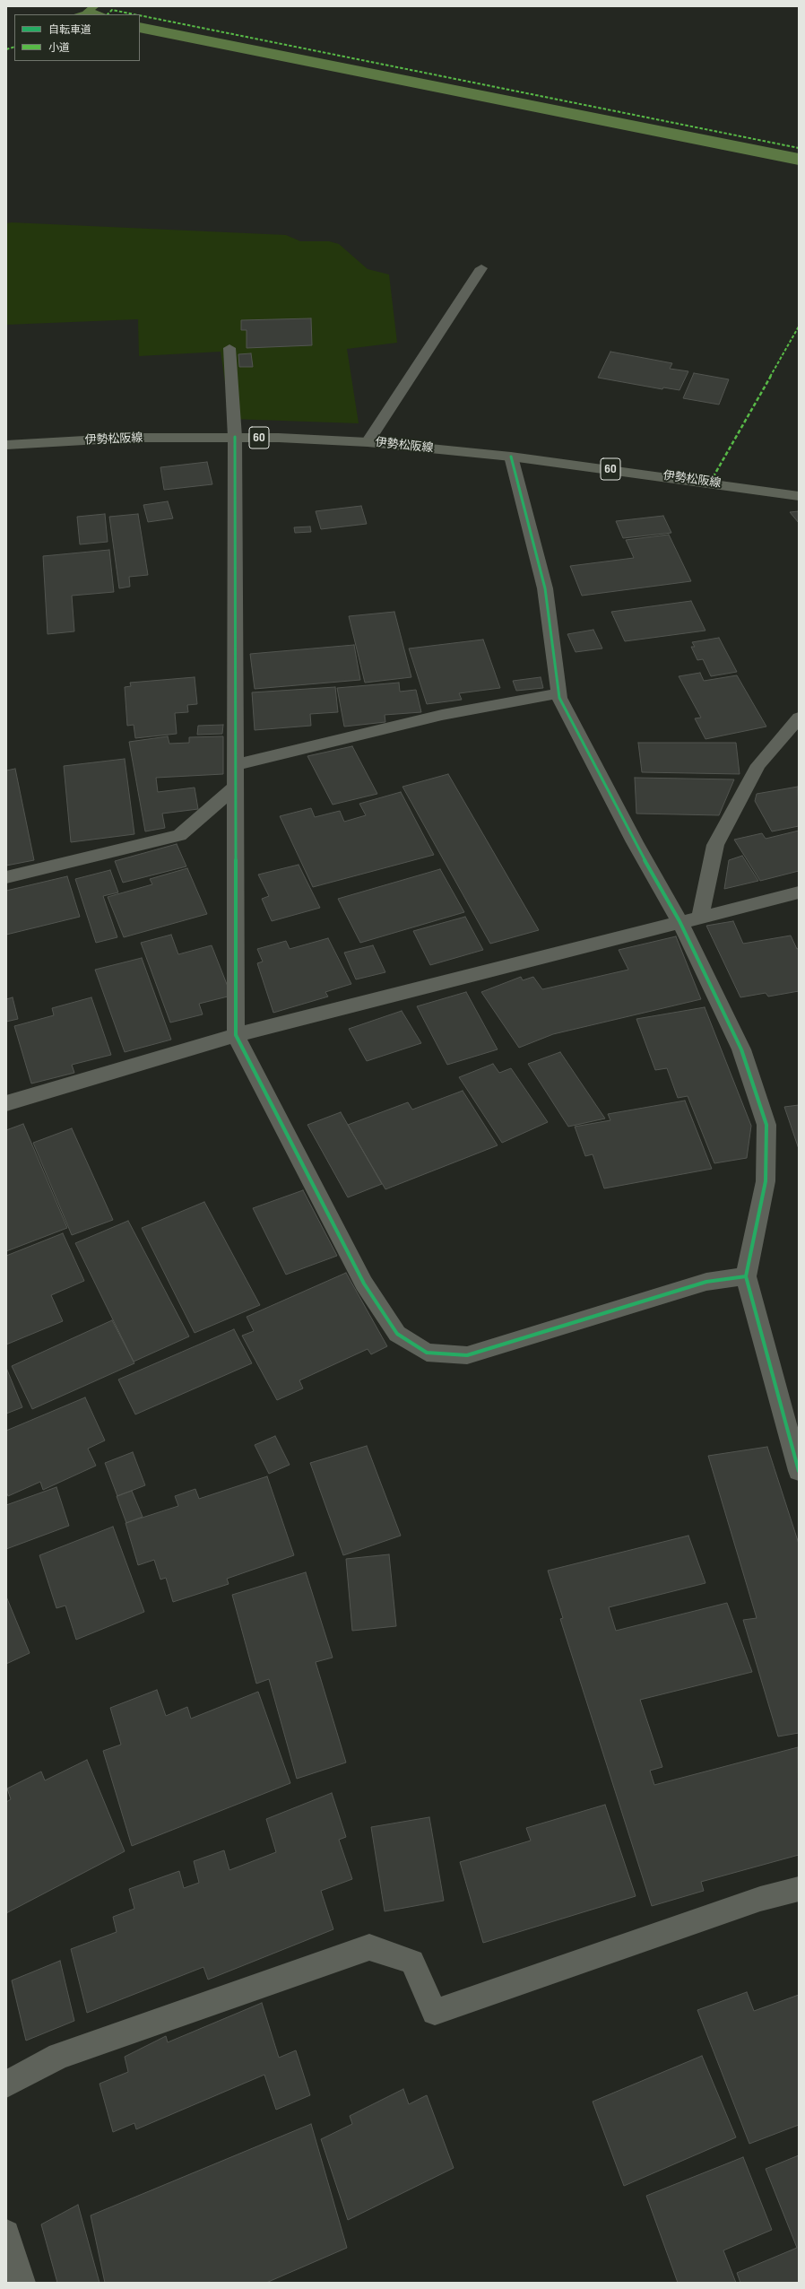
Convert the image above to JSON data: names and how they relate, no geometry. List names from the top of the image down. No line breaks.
{"streets":{"main road":["60","伊勢松阪線"]},"legend":["自転車道","小道"]}
